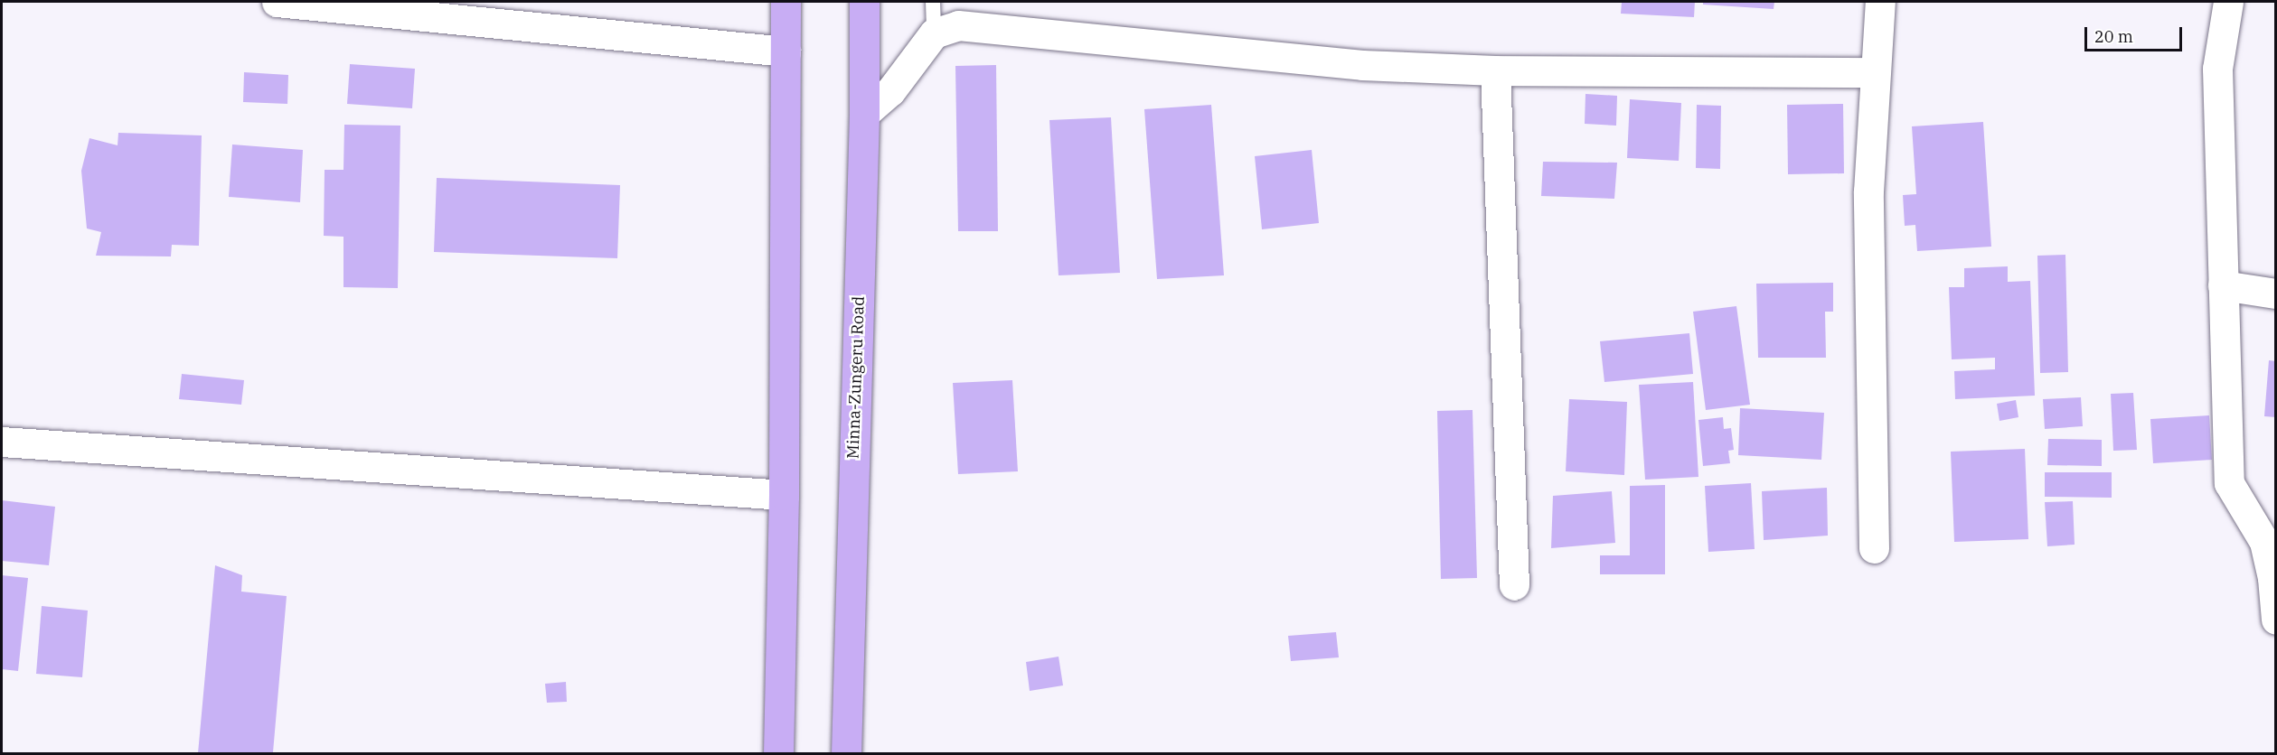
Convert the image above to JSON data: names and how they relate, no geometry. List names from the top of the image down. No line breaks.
{"streets":{"main road":["Minna-Zungeru Road"]},"scale_bar":"20 m"}
